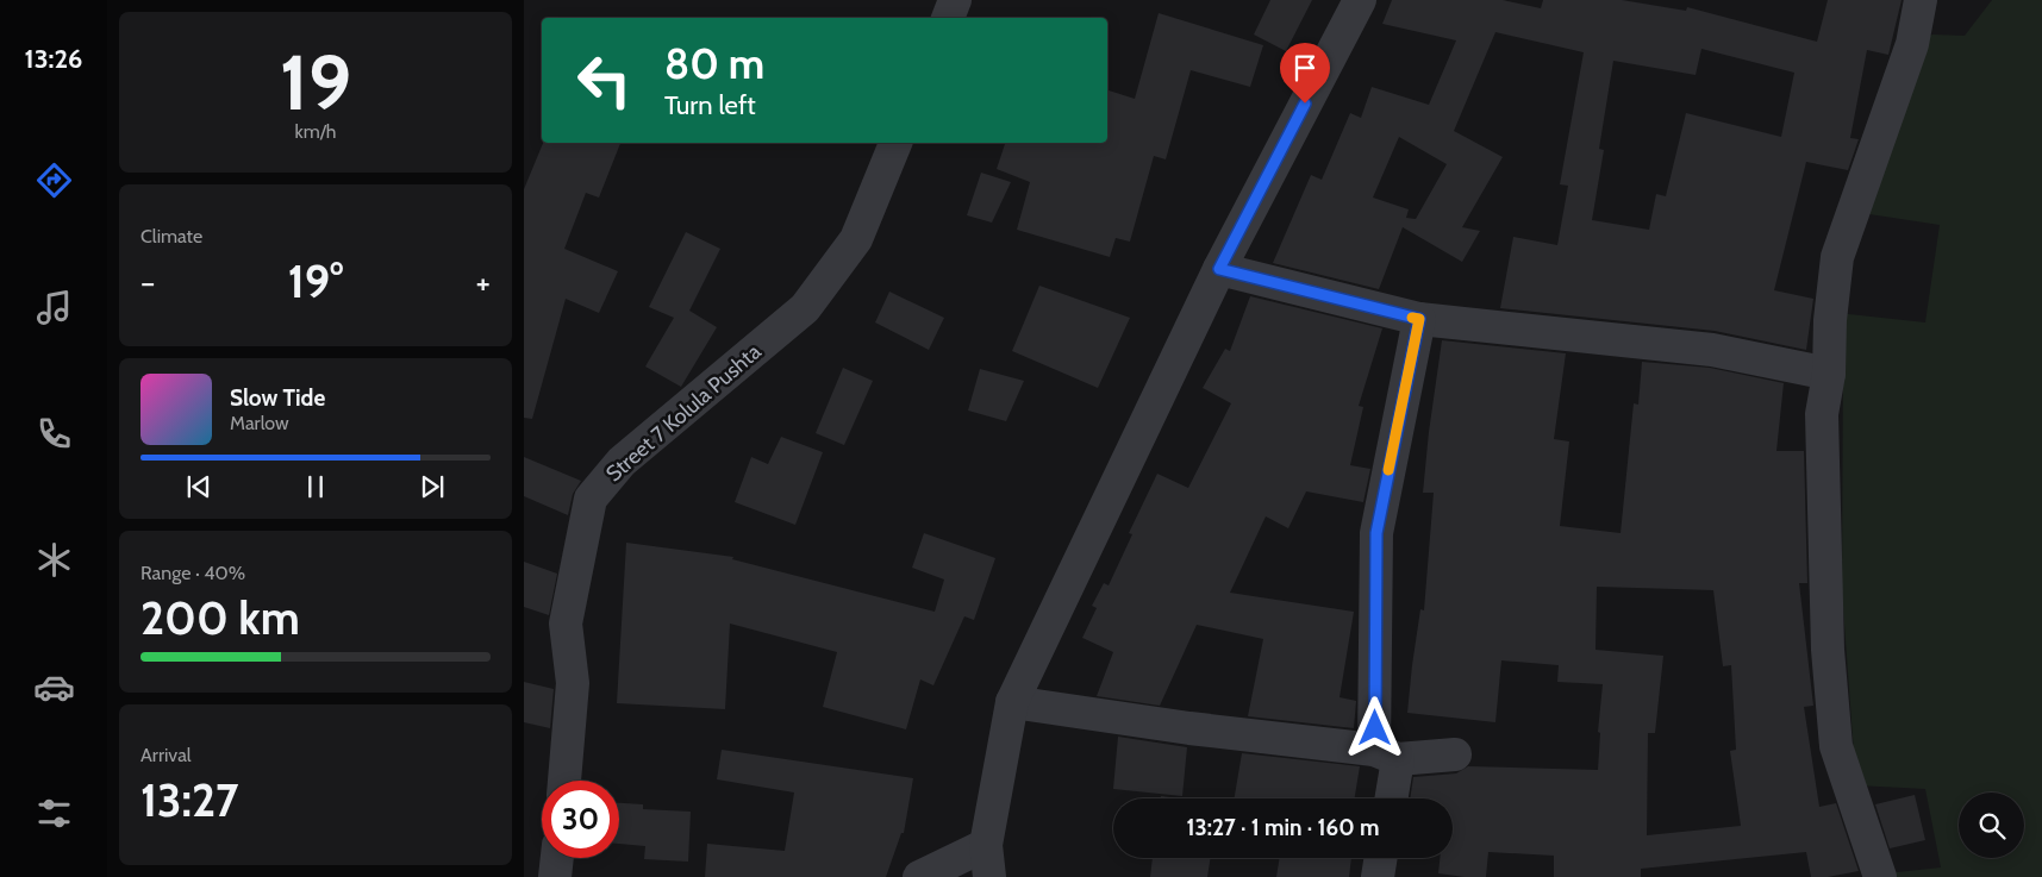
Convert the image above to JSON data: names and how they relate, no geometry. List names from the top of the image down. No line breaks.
{"streets":{"street":["Street 7 Kolula Pushta"]},"page":{"tabs":"13:26","tile":[["19","km/h"],"Climate",["Range · 40%","200 km"],["Arrival","13:27"]],"turn":["80 m","Turn left"],"heat":["−","19°","+"],"song":["Slow Tide","Marlow"],"limit":"30","trip":"13:27 · 1 min · 160 m"}}
